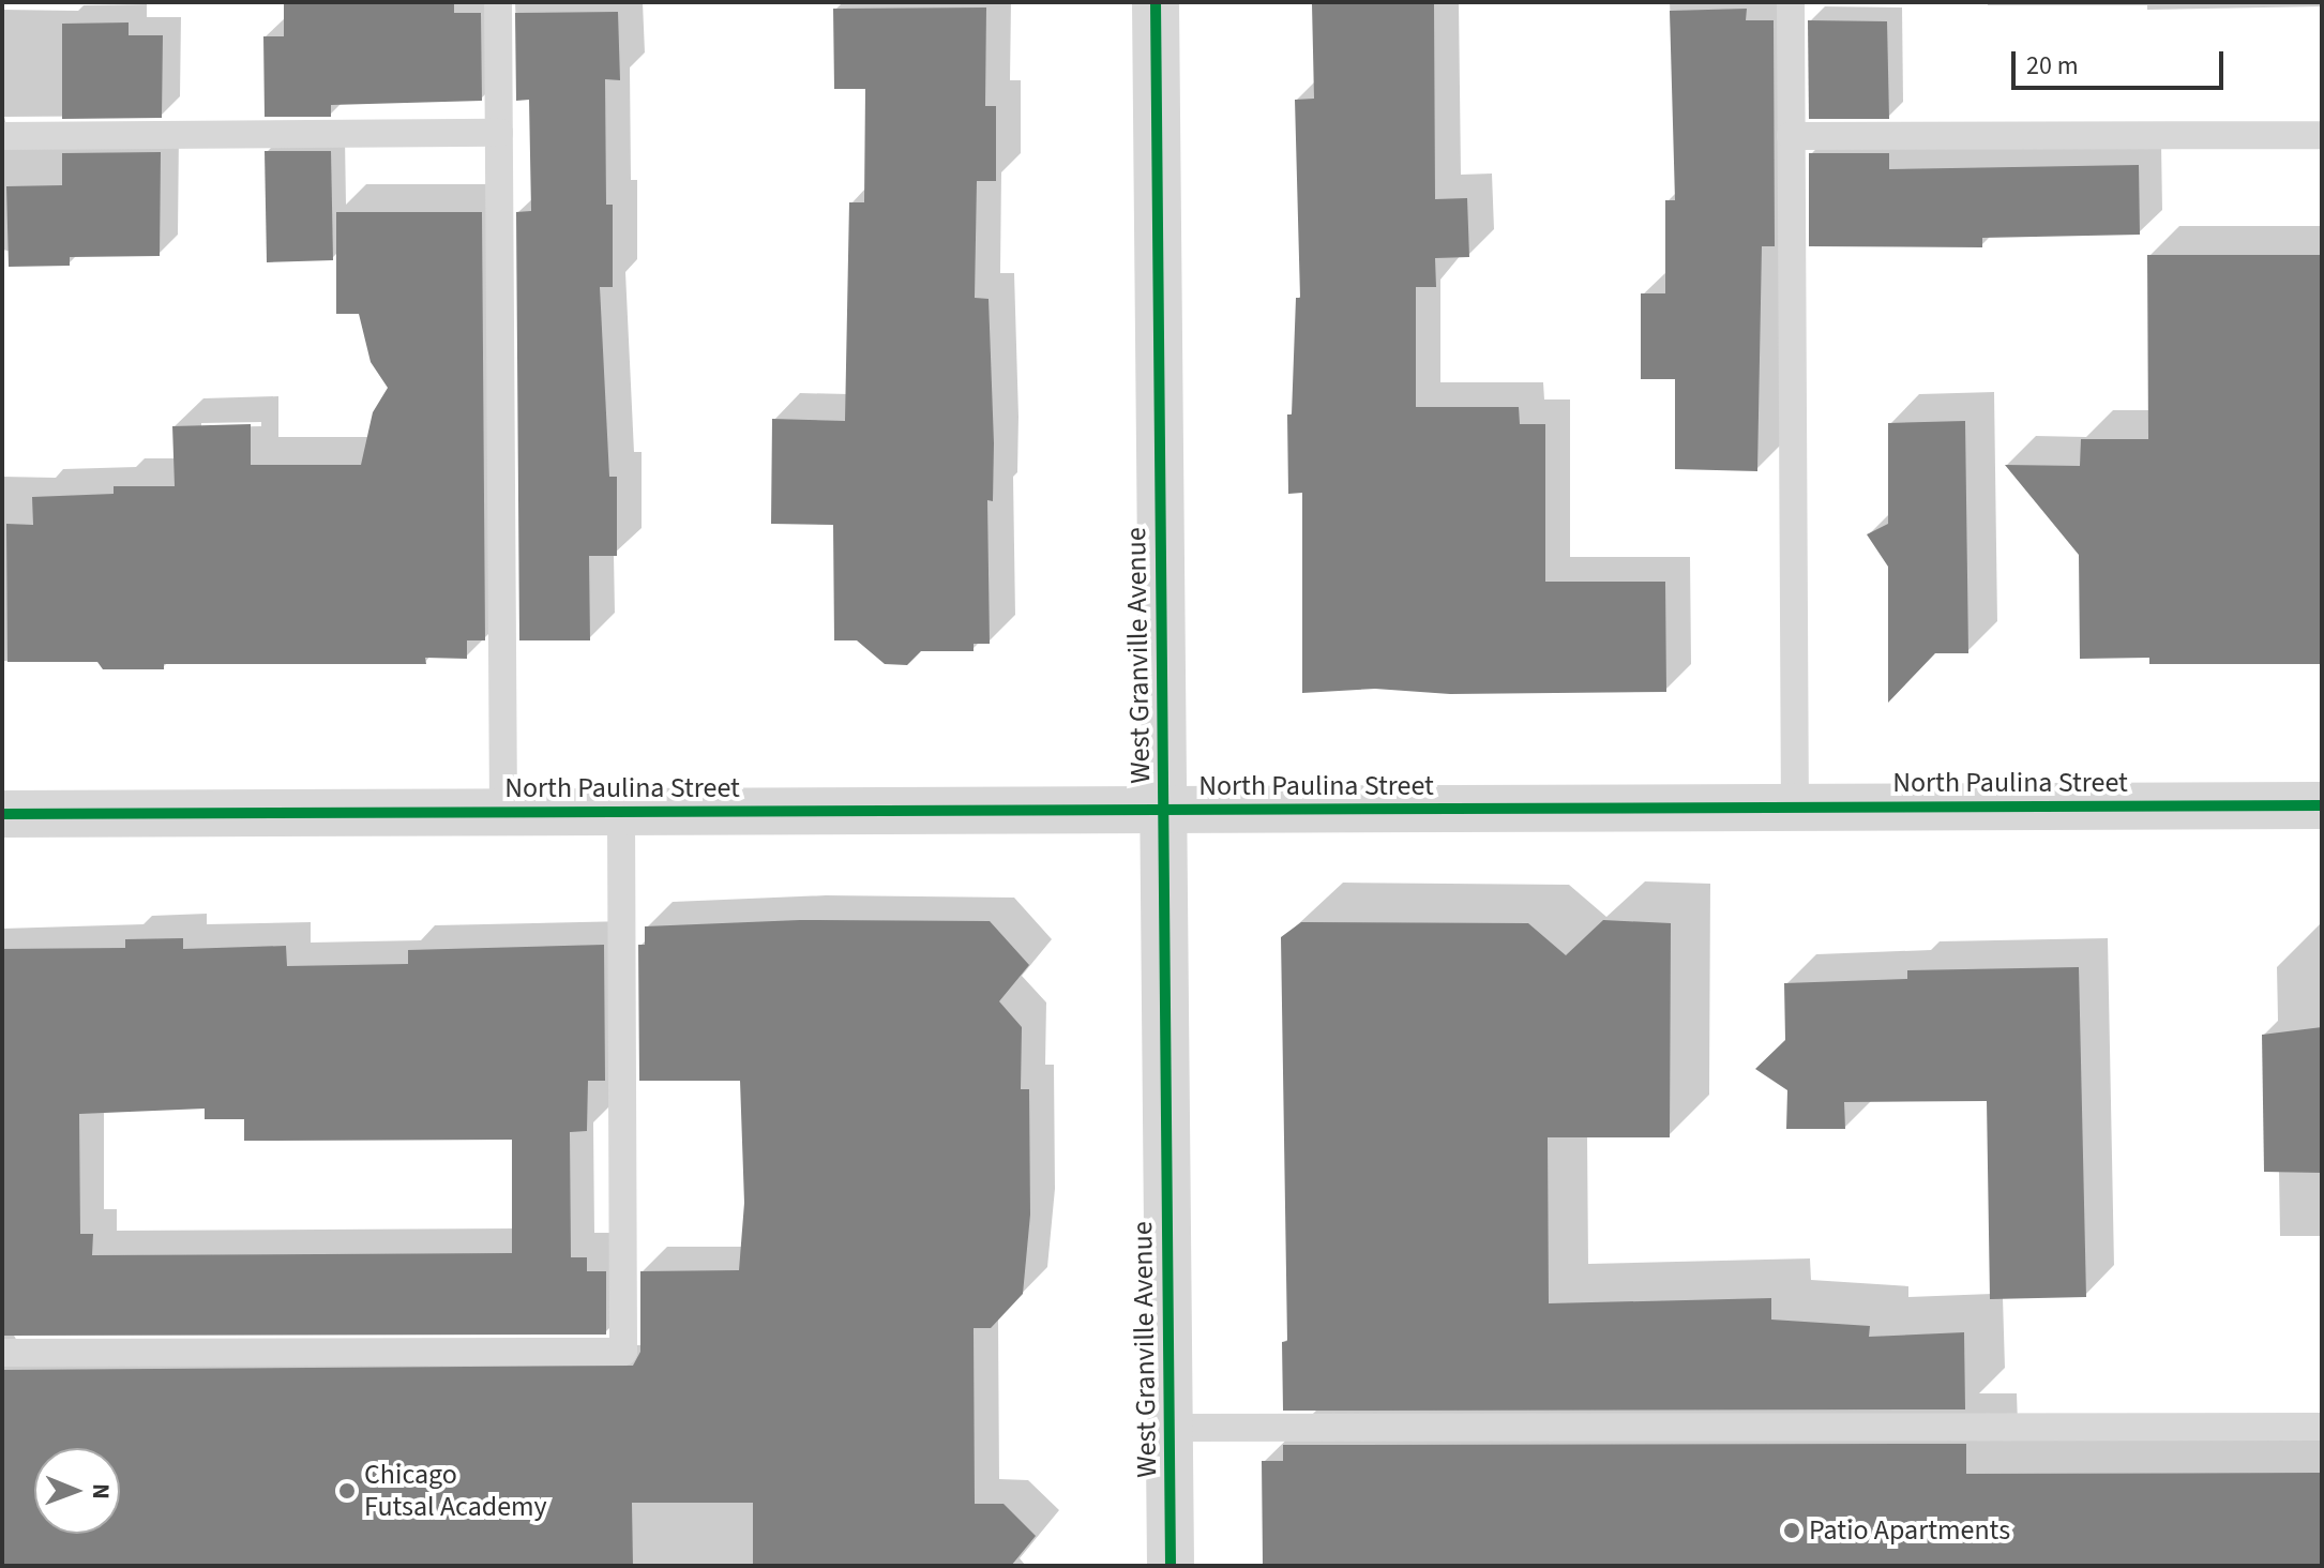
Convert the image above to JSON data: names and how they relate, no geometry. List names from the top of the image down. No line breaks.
{"streets":{"street":["West Granville Avenue","North Paulina Street"]},"crossings":[["West Granville Avenue","North Paulina Street"]],"places":["Chicago Futsal Academy","Patio Apartments"],"scale_bar":"20 m","north":"right"}
